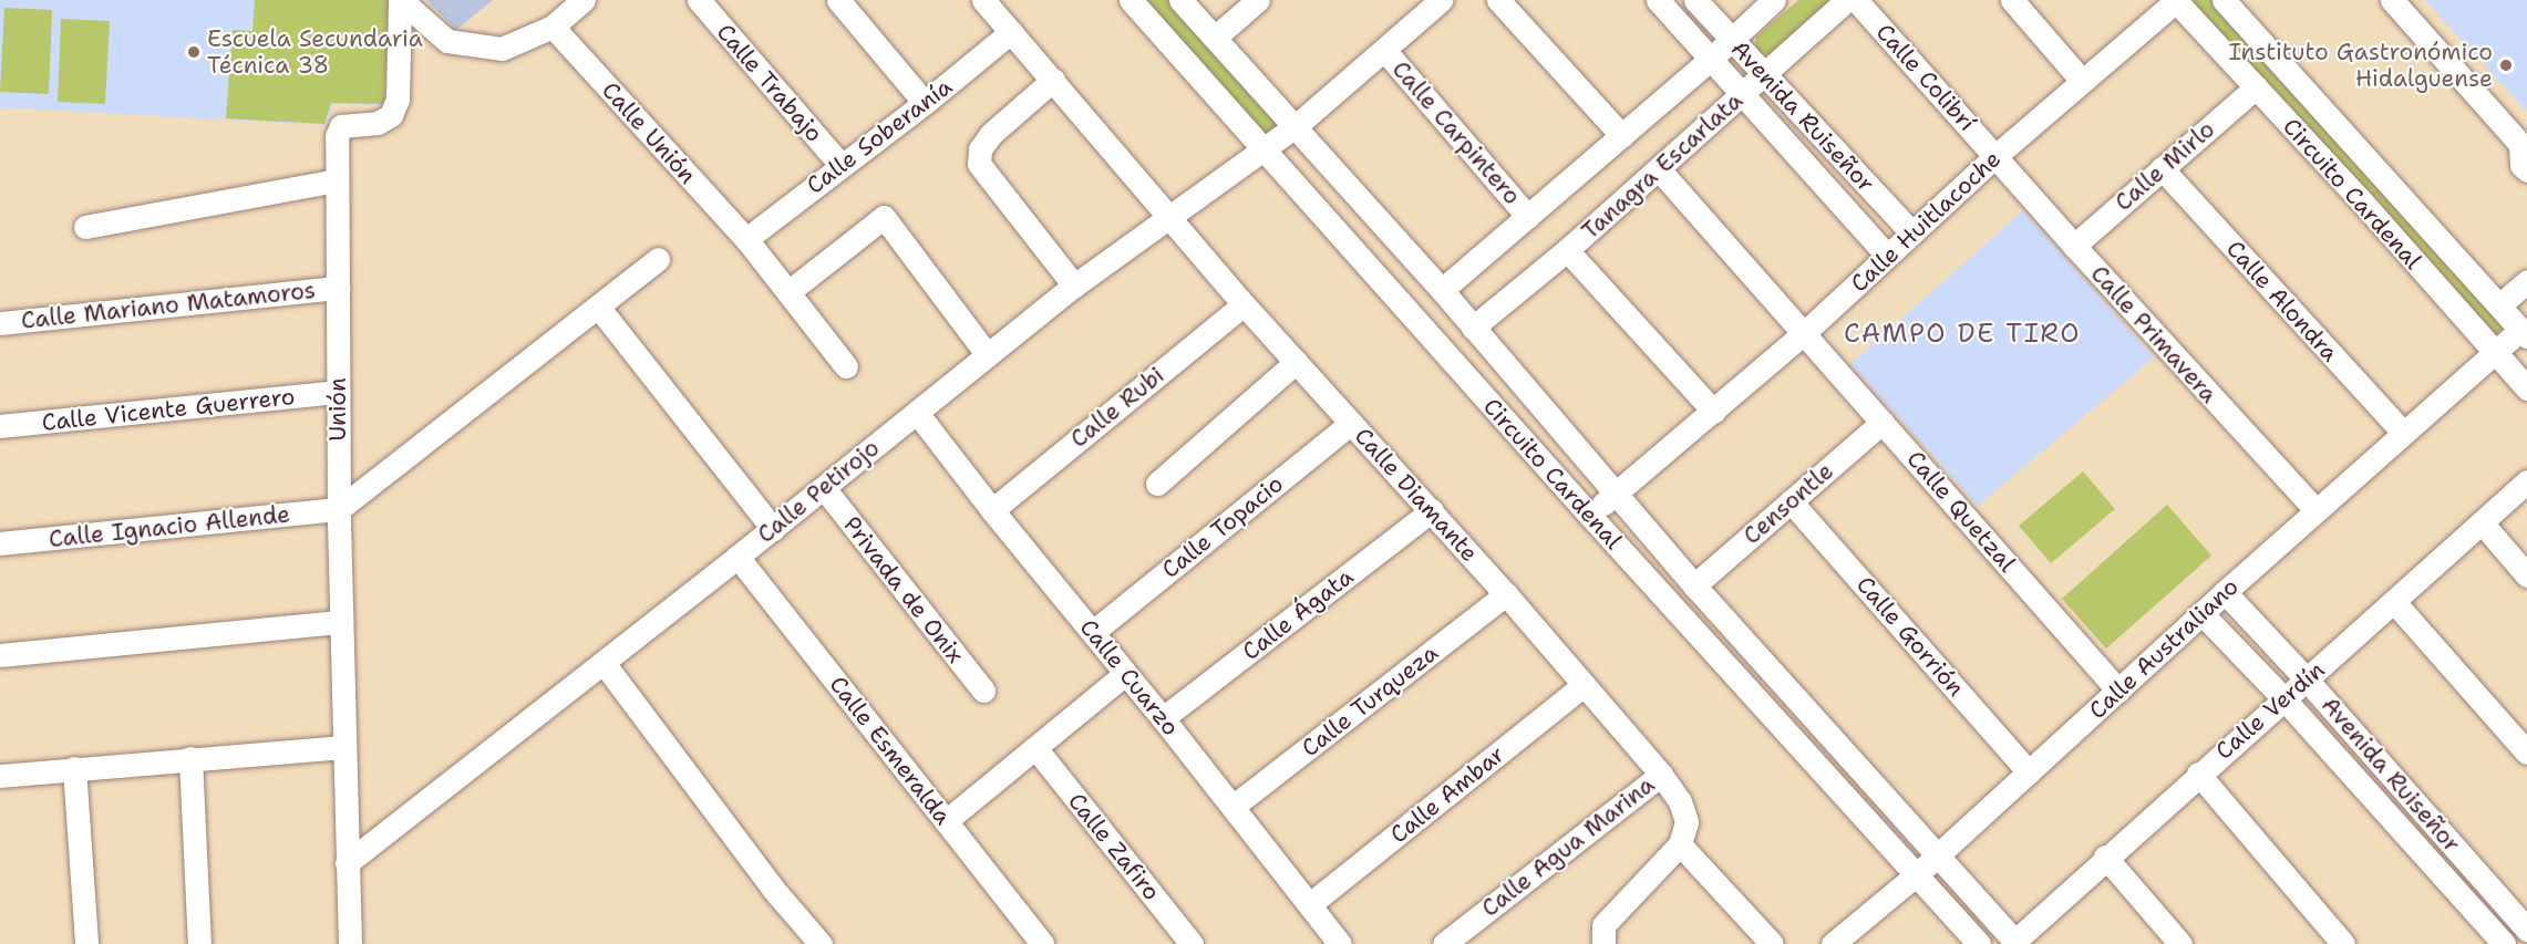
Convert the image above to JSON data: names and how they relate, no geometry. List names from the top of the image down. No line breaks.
{"streets":{"street":["Calle Colibrí","Calle Trabajo","Avenida Ruiseñor","Calle Unión","Calle Carpintero","Calle Soberanía","Tanagra Escarlata","Calle Mirlo","Circuito Cardenal","Calle Huitlacoche","Calle Alondra","Calle Mariano Matamoros","Calle Primavera","Calle Rubi","Calle Vicente Guerrero","Unión","Calle Petirojo","Calle Diamante","Censontle","Calle Quetzal","Calle Ignacio Allende","Calle Topacio","Privada de Onix","Calle Ágata","Calle Gorrión","Calle Australiano","Calle Cuarzo","Calle Turqueza","Calle Verdín","Calle Esmeralda","Calle Ambar","Calle Zafiro","Calle Agua Marina"]},"crossings":[["Calle Colibrí","Calle Huitlacoche"],["Calle Colibrí","Calle Primavera"],["Calle Trabajo","Calle Soberanía"],["Avenida Ruiseñor","Tanagra Escarlata"],["Avenida Ruiseñor","Calle Huitlacoche"],["Avenida Ruiseñor","Calle Australiano"],["Avenida Ruiseñor","Calle Verdín"],["Calle Unión","Calle Soberanía"],["Calle Carpintero","Tanagra Escarlata"],["Calle Carpintero","Calle Petirojo"],["Calle Soberanía","Calle Diamante"],["Tanagra Escarlata","Circuito Cardenal"],["Tanagra Escarlata","Calle Quetzal"],["Calle Mirlo","Circuito Cardenal"],["Calle Mirlo","Calle Alondra"],["Calle Mirlo","Calle Primavera"],["Circuito Cardenal","Calle Huitlacoche"],["Circuito Cardenal","Calle Petirojo"],["Circuito Cardenal","Censontle"],["Circuito Cardenal","Calle Australiano"],["Circuito Cardenal","Calle Verdín"],["Calle Huitlacoche","Calle Primavera"],["Calle Huitlacoche","Calle Quetzal"],["Calle Alondra","Calle Australiano"],["Calle Mariano Matamoros","Unión"],["Calle Primavera","Calle Australiano"],["Calle Rubi","Calle Diamante"],["Calle Rubi","Calle Cuarzo"],["Calle Vicente Guerrero","Unión"],["Unión","Calle Petirojo"],["Unión","Calle Ignacio Allende"],["Calle Petirojo","Calle Diamante"],["Calle Petirojo","Privada de Onix"],["Calle Petirojo","Calle Cuarzo"],["Calle Petirojo","Calle Esmeralda"],["Calle Diamante","Calle Topacio"],["Calle Diamante","Calle Ágata"],["Calle Diamante","Calle Turqueza"],["Calle Diamante","Calle Ambar"],["Calle Diamante","Calle Agua Marina"],["Censontle","Calle Quetzal"],["Censontle","Calle Gorrión"],["Calle Quetzal","Calle Australiano"],["Calle Topacio","Calle Cuarzo"],["Calle Ágata","Calle Cuarzo"],["Calle Gorrión","Calle Australiano"],["Calle Cuarzo","Calle Turqueza"],["Calle Cuarzo","Calle Ambar"]],"districts":["CAMPO DE TIRO"],"places":["Escuela Secundaria Técnica 38","Instituto Gastronómico Hidalguense"]}
